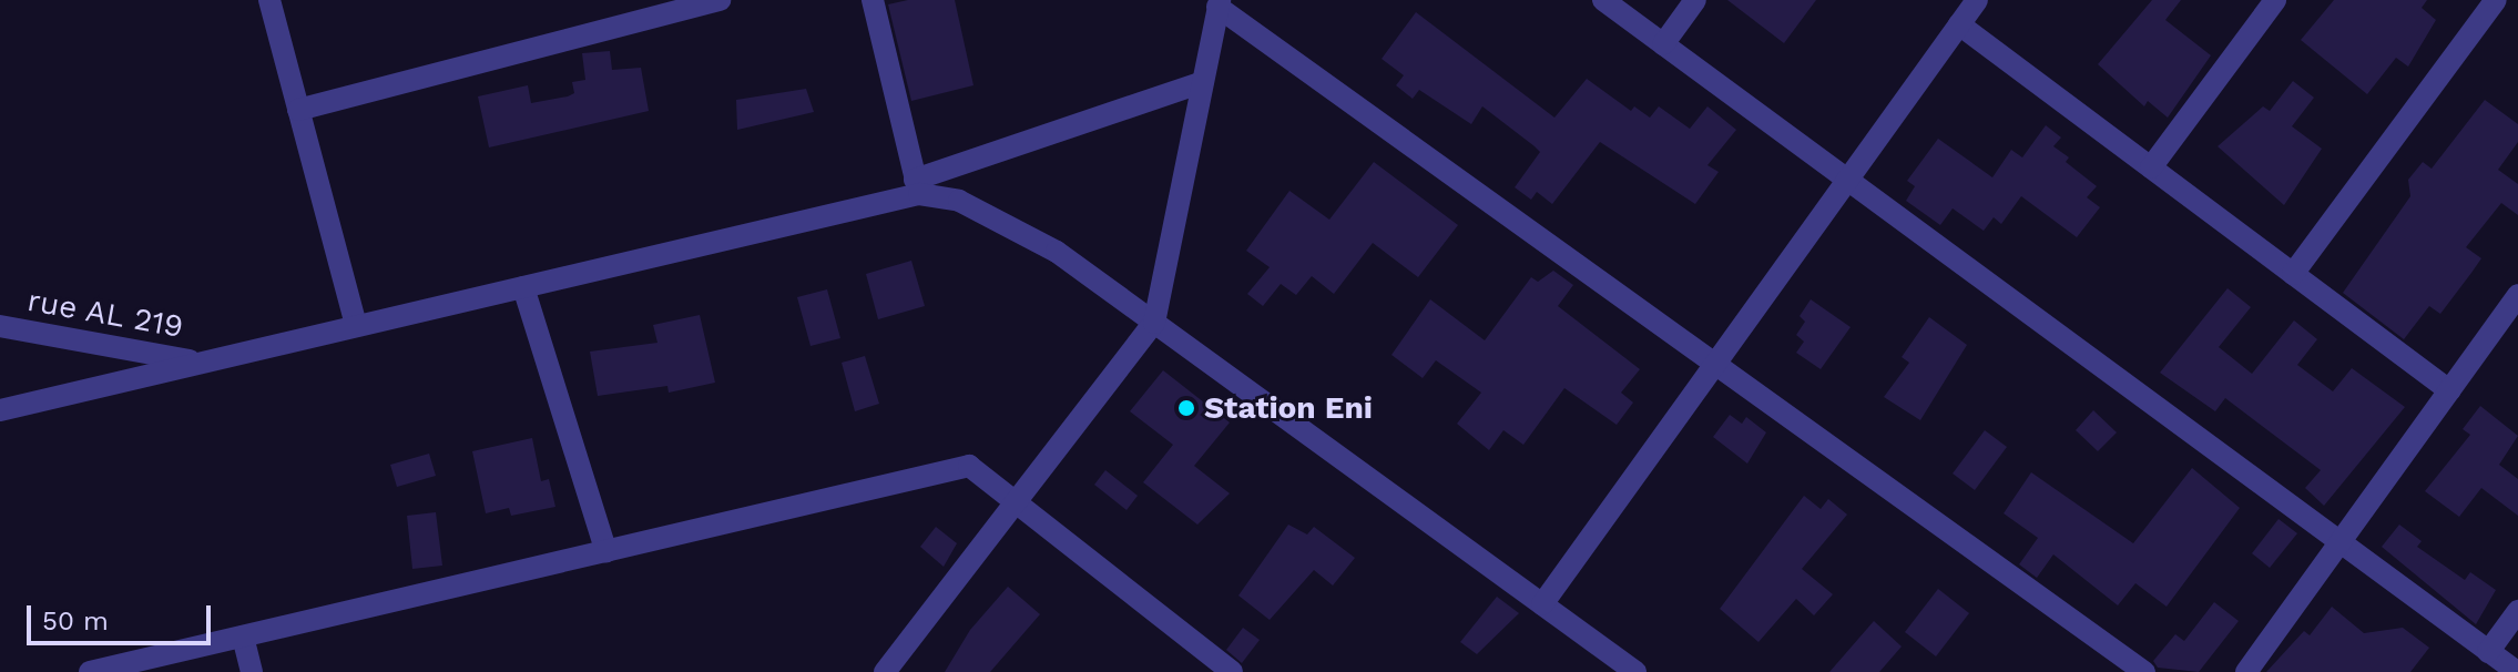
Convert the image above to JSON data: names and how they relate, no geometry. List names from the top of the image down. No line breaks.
{"streets":{"street":["rue AL 219"]},"places":["Station Eni"],"scale_bar":"50 m"}
